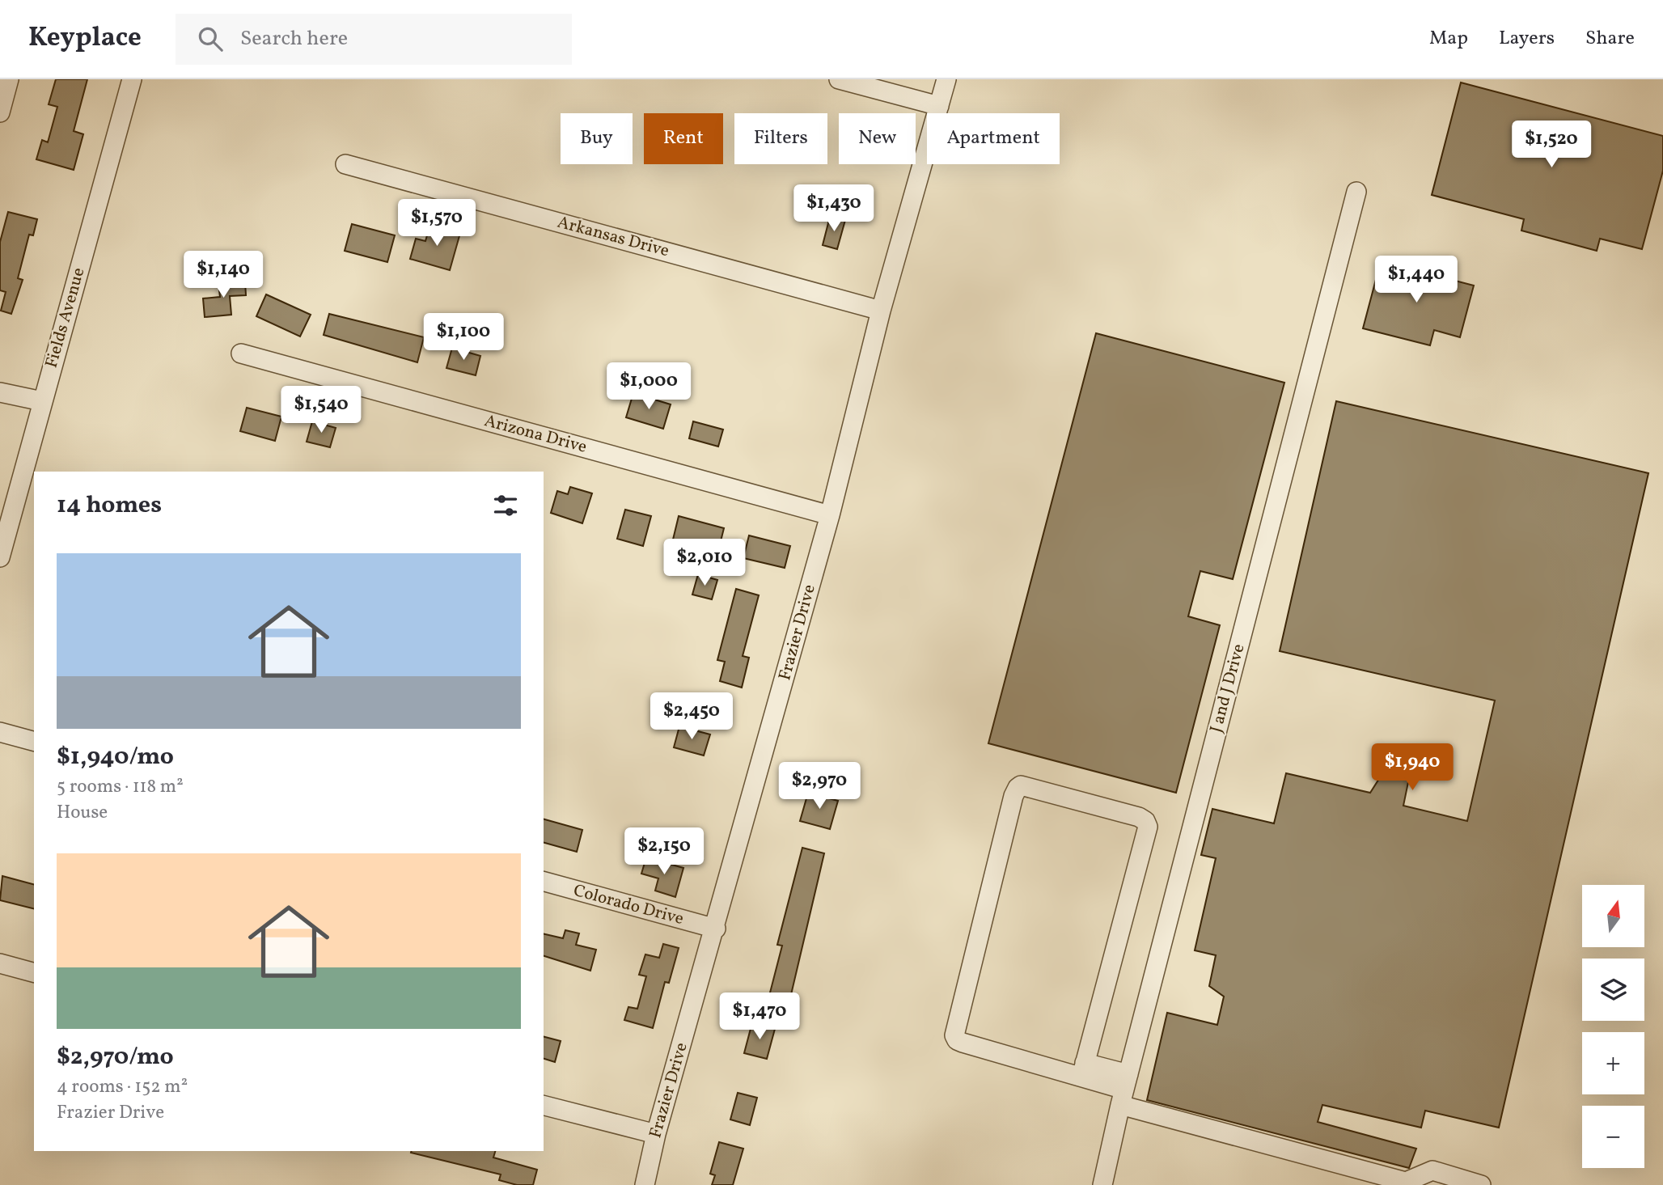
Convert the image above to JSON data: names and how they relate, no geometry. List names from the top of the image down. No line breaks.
{"streets":{"street":["Arkansas Drive","Fields Avenue","Arizona Drive","Frazier Drive","J and J Drive","Colorado Drive"]},"crossings":[["Arkansas Drive","Frazier Drive"],["Arizona Drive","Frazier Drive"],["Frazier Drive","Colorado Drive"]],"north":"top","page":{"header":"Keyplace","search":"Search here","nav":["Map","Layers","Share"],"chip":["Buy","Rent","Filters","New","Apartment"],"price":["$1,520","$1,430","$1,570","$1,140","$1,440","$1,100","$1,000","$1,540","$2,010","$2,450","$1,940","$2,970","$2,150","$1,470"],"heading":"14 homes","list":[{"name":"$1,940/mo","note":"5 rooms · 118 m² · House"},{"name":"$2,970/mo","note":"4 rooms · 152 m² · Frazier Drive"}],"map_buttons":["+","−"]}}
